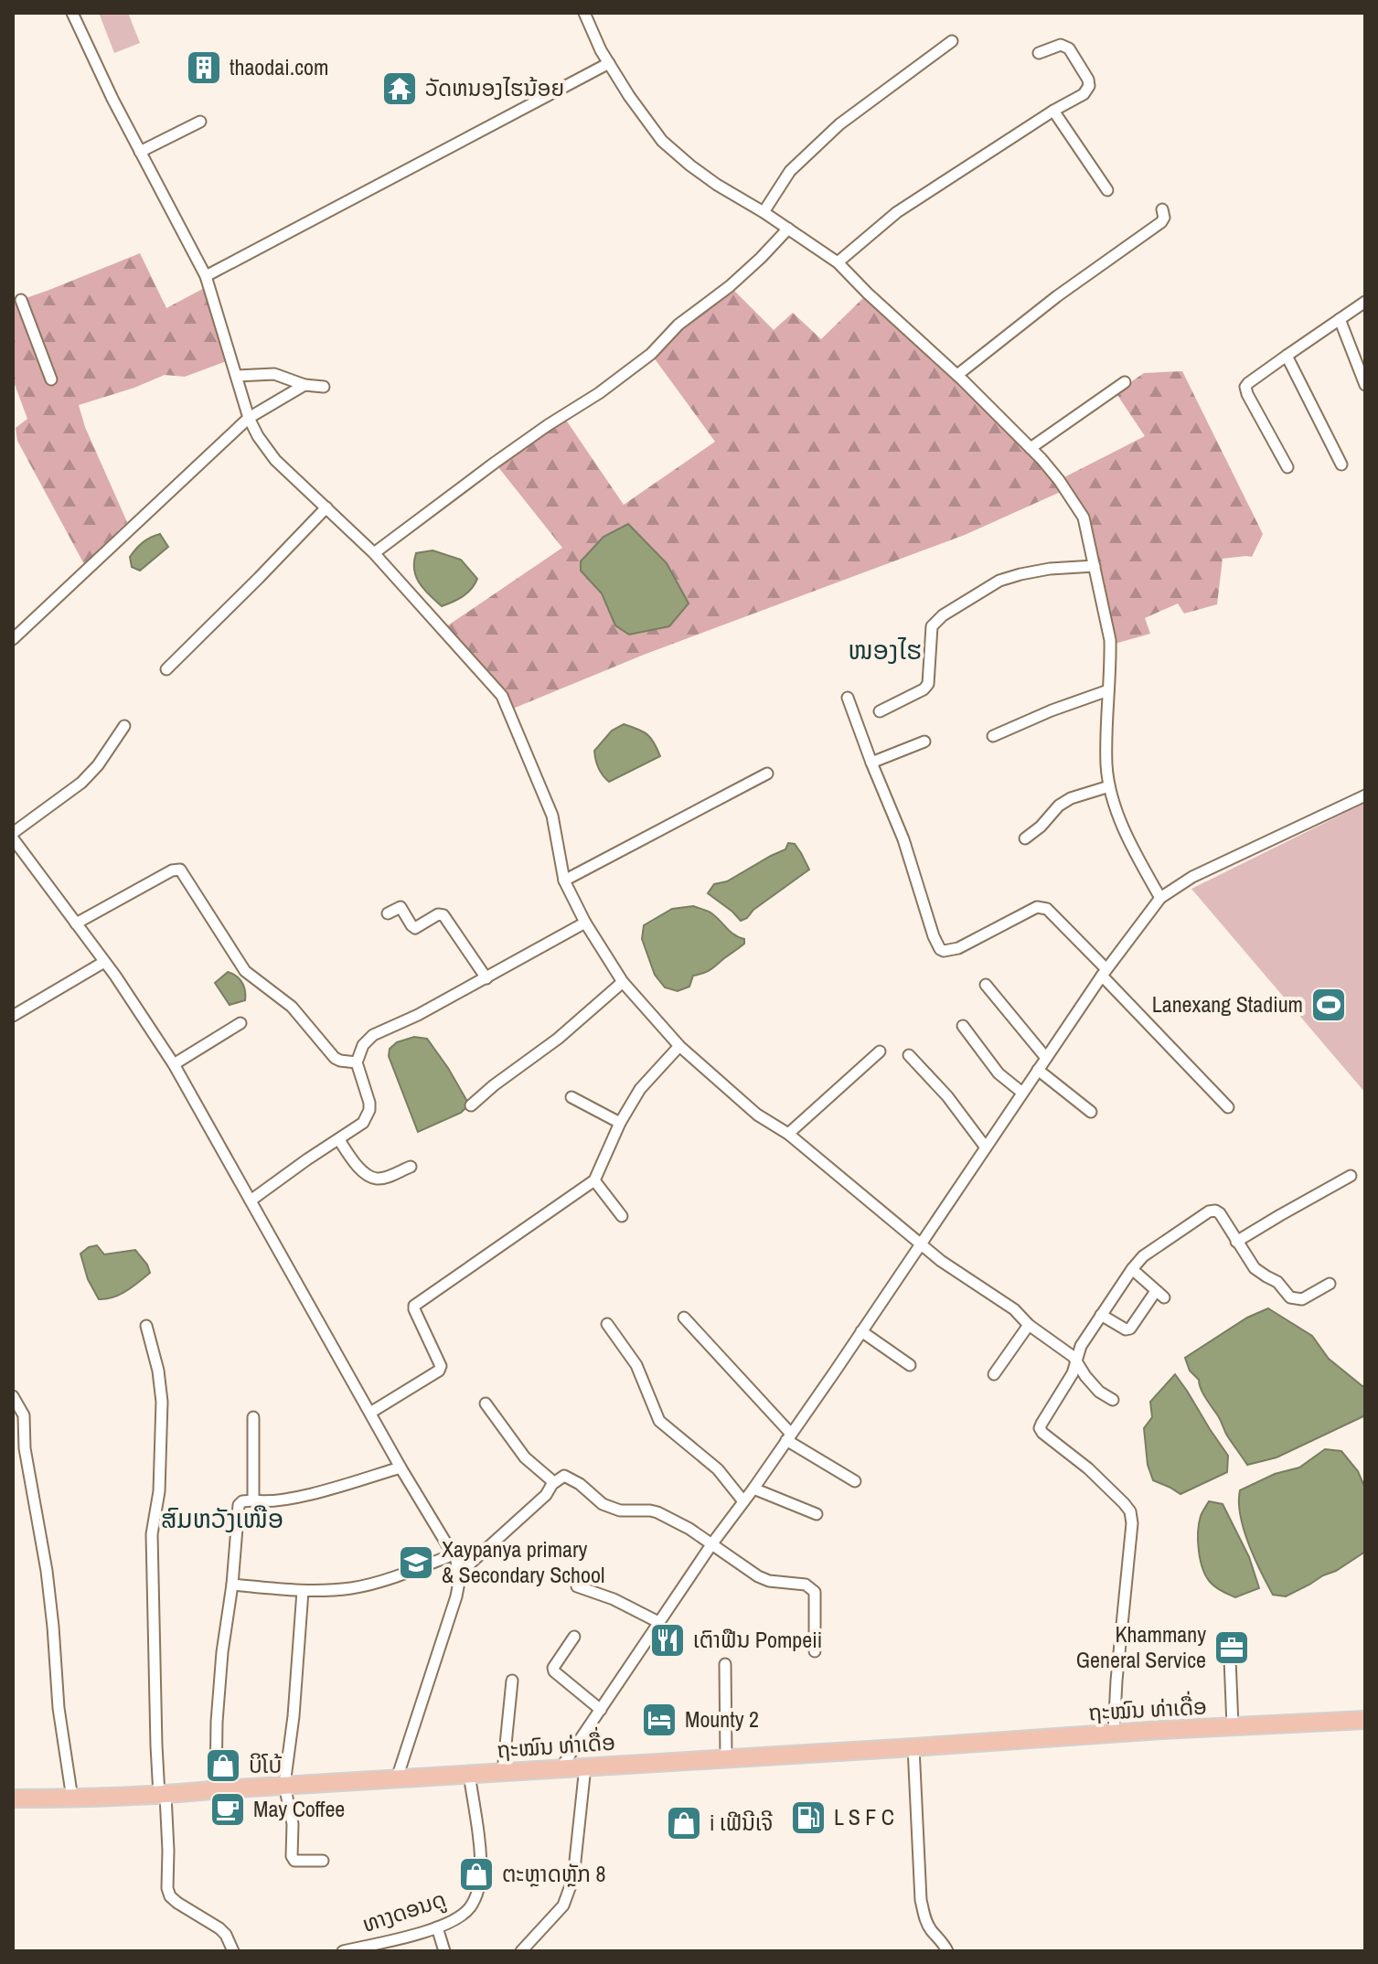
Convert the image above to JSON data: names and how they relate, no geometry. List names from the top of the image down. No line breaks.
{"streets":{"main road":["ຖະໝົນ ທ່າເດື່ອ"],"street":["ທາງດອນດູ"]},"crossings":[["ຖະໝົນ ທ່າເດື່ອ","ທາງດອນດູ"]],"districts":["ໜອງໄຮ","ສົມຫວັງເໜືອ"],"places":{"building":["thaodai.com"],"temple":["ວັດຫນອງໄຮນ້ອຍ"],"sports":["Lanexang Stadium"],"school or university":["Xaypanya primary & Secondary School"],"restaurant":["ເຕົາຟືນ Pompeii"],"office":["Khammany General Service"],"hotel":["Mounty 2"],"shop":["ບິໂບ້","i ເຟີນີເຈີ","ຕະຫຼາດຫຼັກ 8"],"cafe":["May Coffee"],"fuel station":["L S F C"]}}
